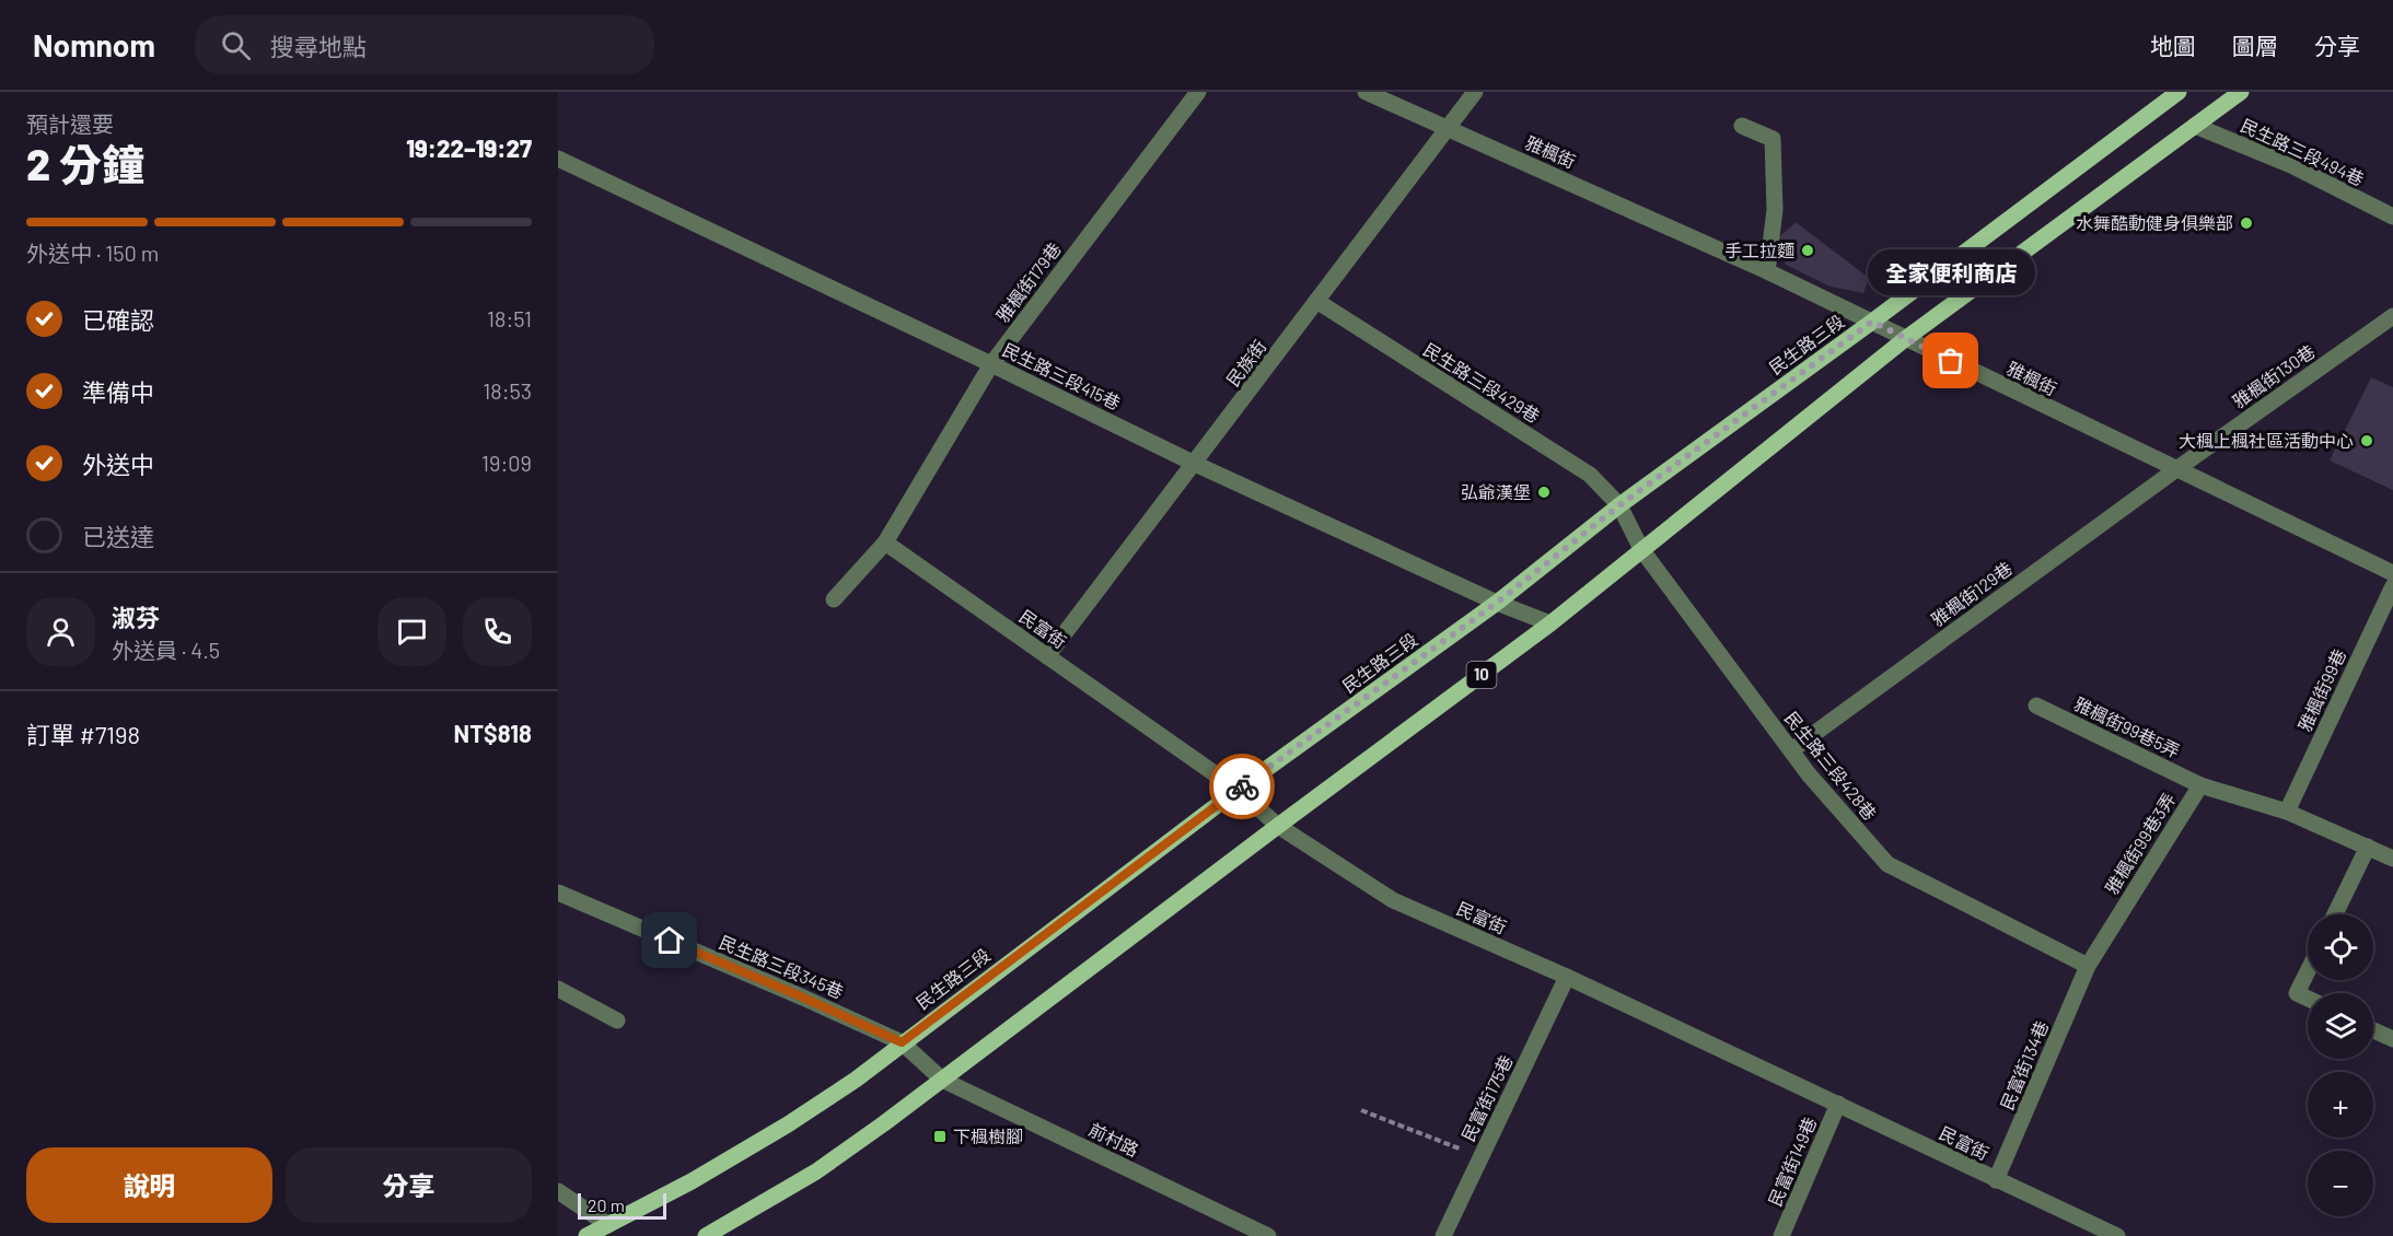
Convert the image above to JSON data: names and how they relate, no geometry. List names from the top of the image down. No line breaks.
{"streets":{"main road":["民生路三段","10"],"street":["雅楓街","民生路三段494巷","雅楓街179巷","民族街","民生路三段415巷","雅楓街130巷","民生路三段429巷","雅楓街129巷","民富街","雅楓街99巷","雅楓街99巷5弄","民生路三段428巷","雅楓街99巷3弄","民生路三段345巷","民富街134巷","民富街175巷","前村路","民富街149巷"]},"crossings":[["雅楓街","民生路三段"],["雅楓街","民族街"],["雅楓街","雅楓街130巷"],["雅楓街","雅楓街129巷"],["雅楓街","10"],["民生路三段494巷","10"],["雅楓街179巷","民生路三段415巷"],["雅楓街179巷","民富街"],["民生路三段","民生路三段415巷"],["民生路三段","民生路三段429巷"],["民生路三段","民富街"],["民生路三段","民生路三段428巷"],["民生路三段","民生路三段345巷"],["民族街","民生路三段415巷"],["民族街","民生路三段429巷"],["民族街","民富街"],["民生路三段415巷","10"],["雅楓街130巷","雅楓街129巷"],["民生路三段429巷","民生路三段428巷"],["雅楓街129巷","民生路三段428巷"],["民富街","10"],["民富街","民富街134巷"],["民富街","民富街175巷"],["民富街","民富街149巷"],["10","民生路三段428巷"],["10","民生路三段345巷"],["10","前村路"],["雅楓街99巷","雅楓街99巷3弄"],["雅楓街99巷5弄","雅楓街99巷3弄"],["民生路三段428巷","雅楓街99巷3弄"],["民生路三段428巷","民富街134巷"],["雅楓街99巷3弄","民富街134巷"],["民生路三段345巷","前村路"]],"places":{"other":["水舞酷動健身俱樂部","手工拉麵","全家便利商店","大楓上楓社區活動中心","弘爺漢堡"],"transit":["下楓樹腳"]},"scale_bar":"20 m","page":{"header":"Nomnom","search":"搜尋地點","nav":["地圖","圖層","分享"],"heading":["2 分鐘","預計還要","19:22–19:27"],"panel":["淑芬","外送員 · 4.5","訂單 #7198","NT$818"],"bar":"外送中 · 150 m","bubble":"全家便利商店","list":[["已確認","18:51"],["準備中","18:53"],["外送中","19:09"],"已送達"],"map_buttons":["+","−"],"buttons":["說明","分享"],"scale":"20 m"}}
